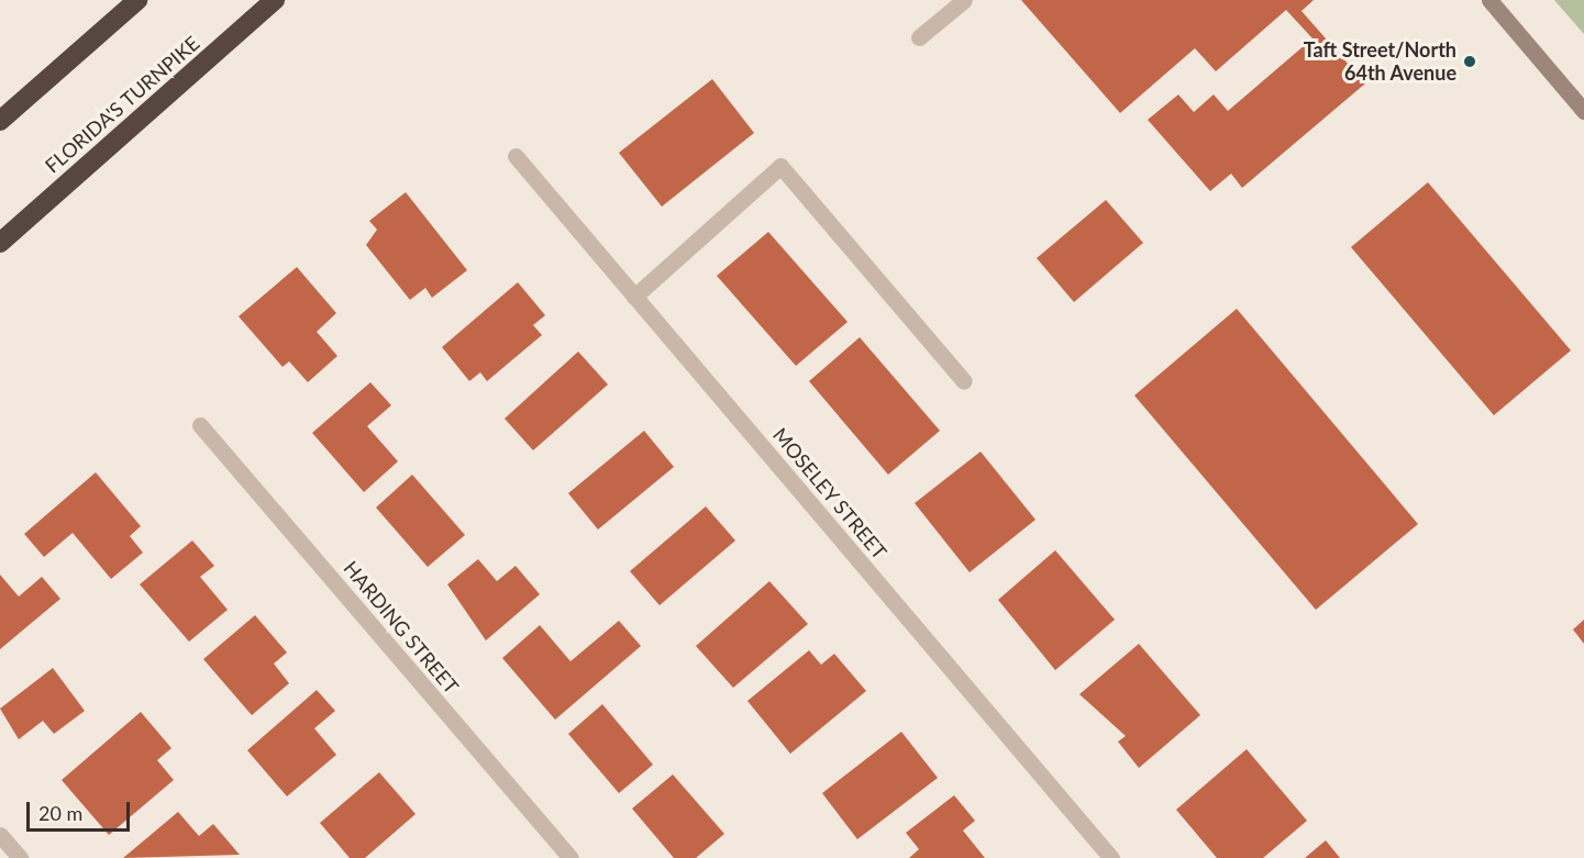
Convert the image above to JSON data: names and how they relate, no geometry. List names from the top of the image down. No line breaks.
{"streets":{"highway":["FLORIDA'S TURNPIKE"],"street":["MOSELEY STREET","HARDING STREET"]},"places":["Taft Street/North 64th Avenue"],"scale_bar":"20 m"}
